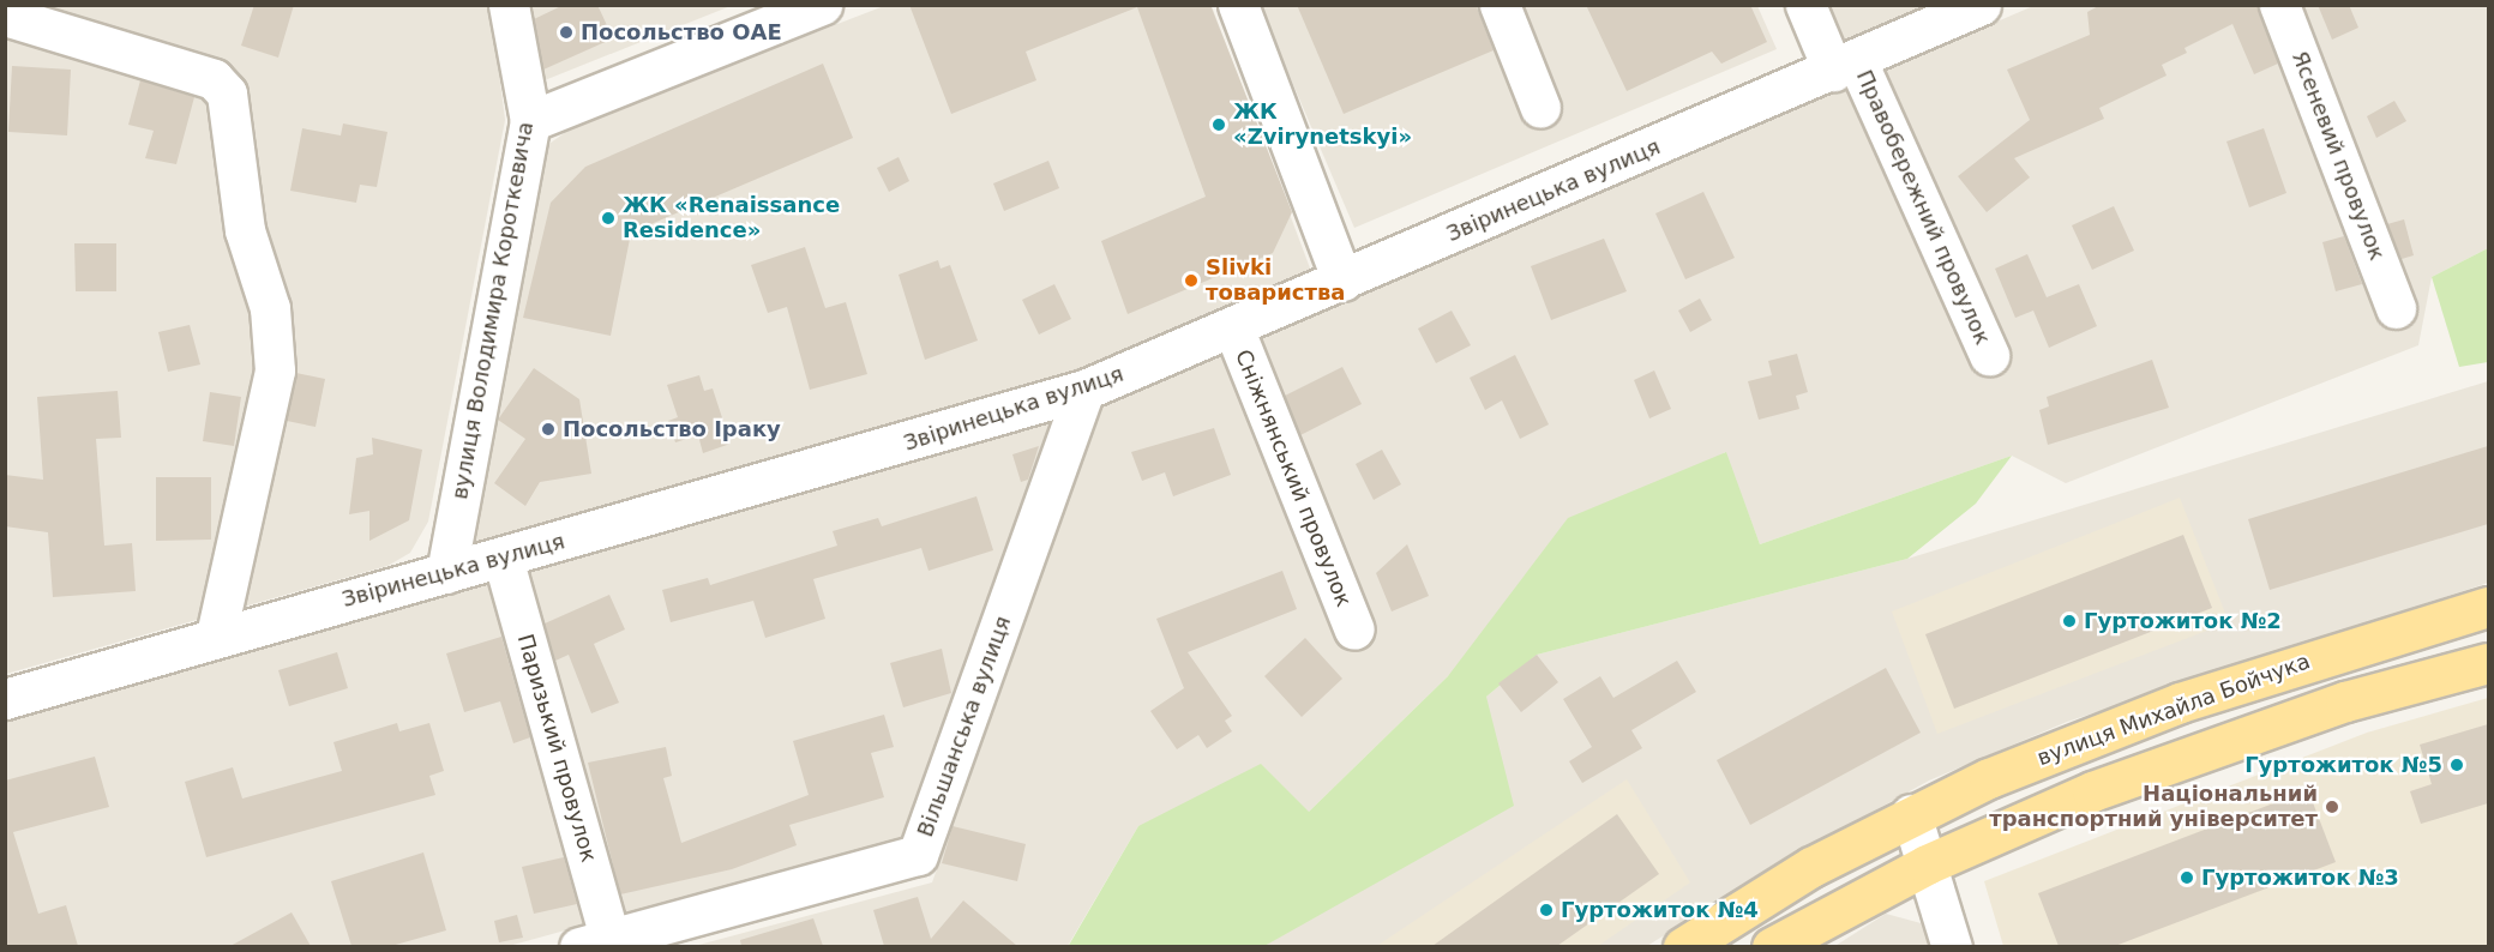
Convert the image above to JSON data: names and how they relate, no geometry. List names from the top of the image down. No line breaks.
{"streets":{"main road":["вулиця Михайла Бойчука"],"street":["Ясеневий провулок","Звіринецька вулиця","Правобережний провулок","вулиця Володимира Короткевича","Сніжнянський провулок","Вільшанська вулиця","Паризький провулок"]},"crossings":[["Звіринецька вулиця","Правобережний провулок"],["Звіринецька вулиця","вулиця Володимира Короткевича"],["Звіринецька вулиця","Сніжнянський провулок"],["Звіринецька вулиця","Вільшанська вулиця"],["Звіринецька вулиця","Паризький провулок"],["Вільшанська вулиця","Паризький провулок"]],"places":["Посольство ОАЕ","ЖК «Zvirynetskyi»","ЖК «Renaissance Residence»","Slivki товариства","Посольство Іраку","Гуртожиток №2","Гуртожиток №5","Національний транспортний університет","Гуртожиток №3","Гуртожиток №4"]}
